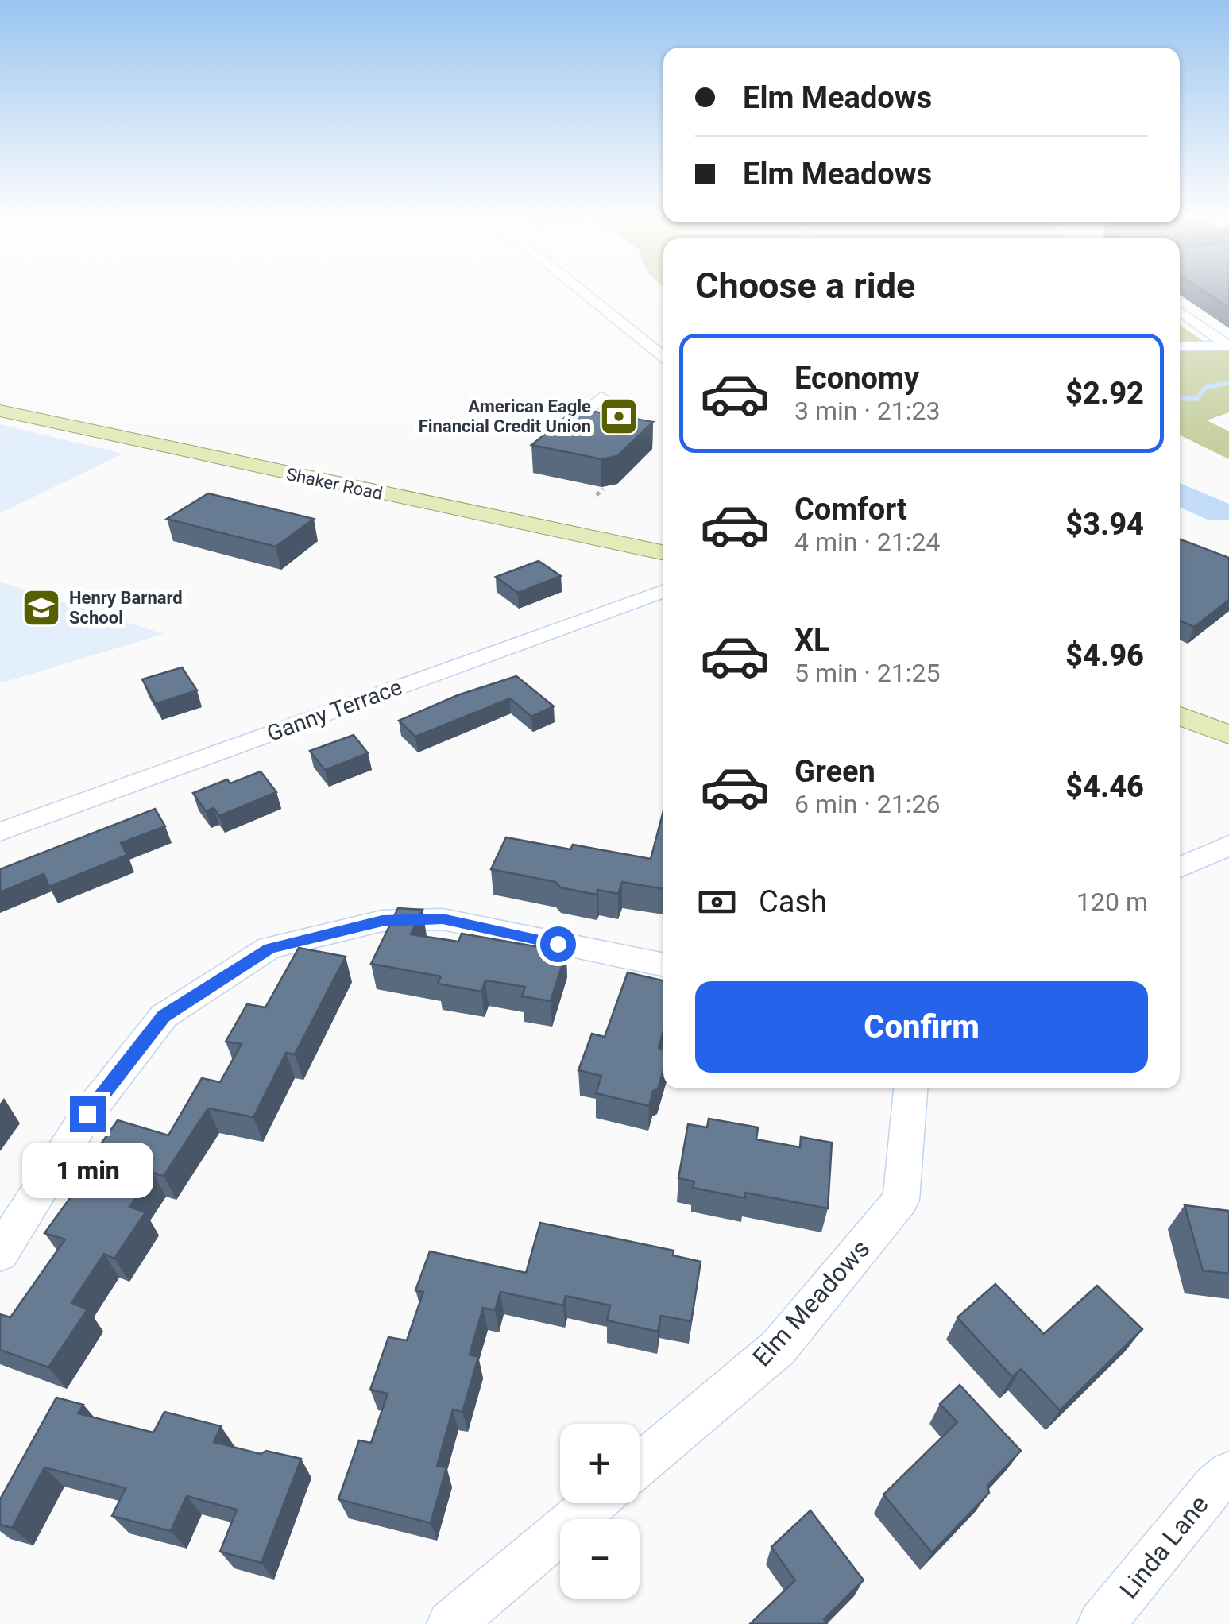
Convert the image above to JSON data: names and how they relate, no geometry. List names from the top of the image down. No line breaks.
{"streets":{"main road":["Shaker Road"],"street":["Ganny Terrace","Elm Meadows","Linda Lane"]},"places":{"bank":["American Eagle Financial Credit Union"],"school or university":["Henry Barnard School"]},"page":{"banner":["Elm Meadows","Elm Meadows"],"heading":"Choose a ride","list":[{"name":"Economy","note":"3 min · 21:23","value":"$2.92"},{"name":"Comfort","note":"4 min · 21:24","value":"$3.94"},{"name":"XL","note":"5 min · 21:25","value":"$4.96"},{"name":"Green","note":"6 min · 21:26","value":"$4.46"}],"pay":["Cash","120 m"],"buttons":"Confirm","bubble":"1 min","map_buttons":["+","−"]}}
